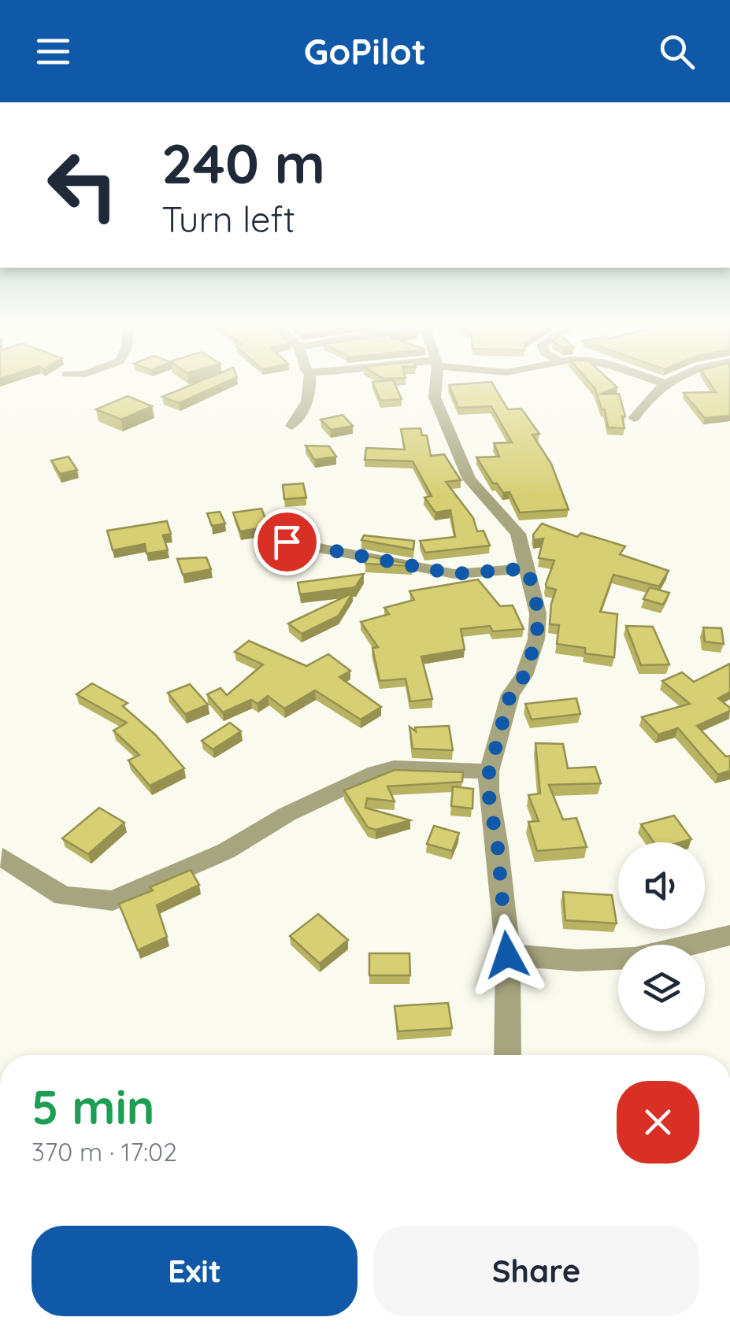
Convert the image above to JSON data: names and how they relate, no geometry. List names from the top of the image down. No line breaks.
{"page":{"header":"GoPilot","turn":["240 m","Turn left"],"heading":["5 min","370 m · 17:02"],"buttons":["Exit","Share"]}}
